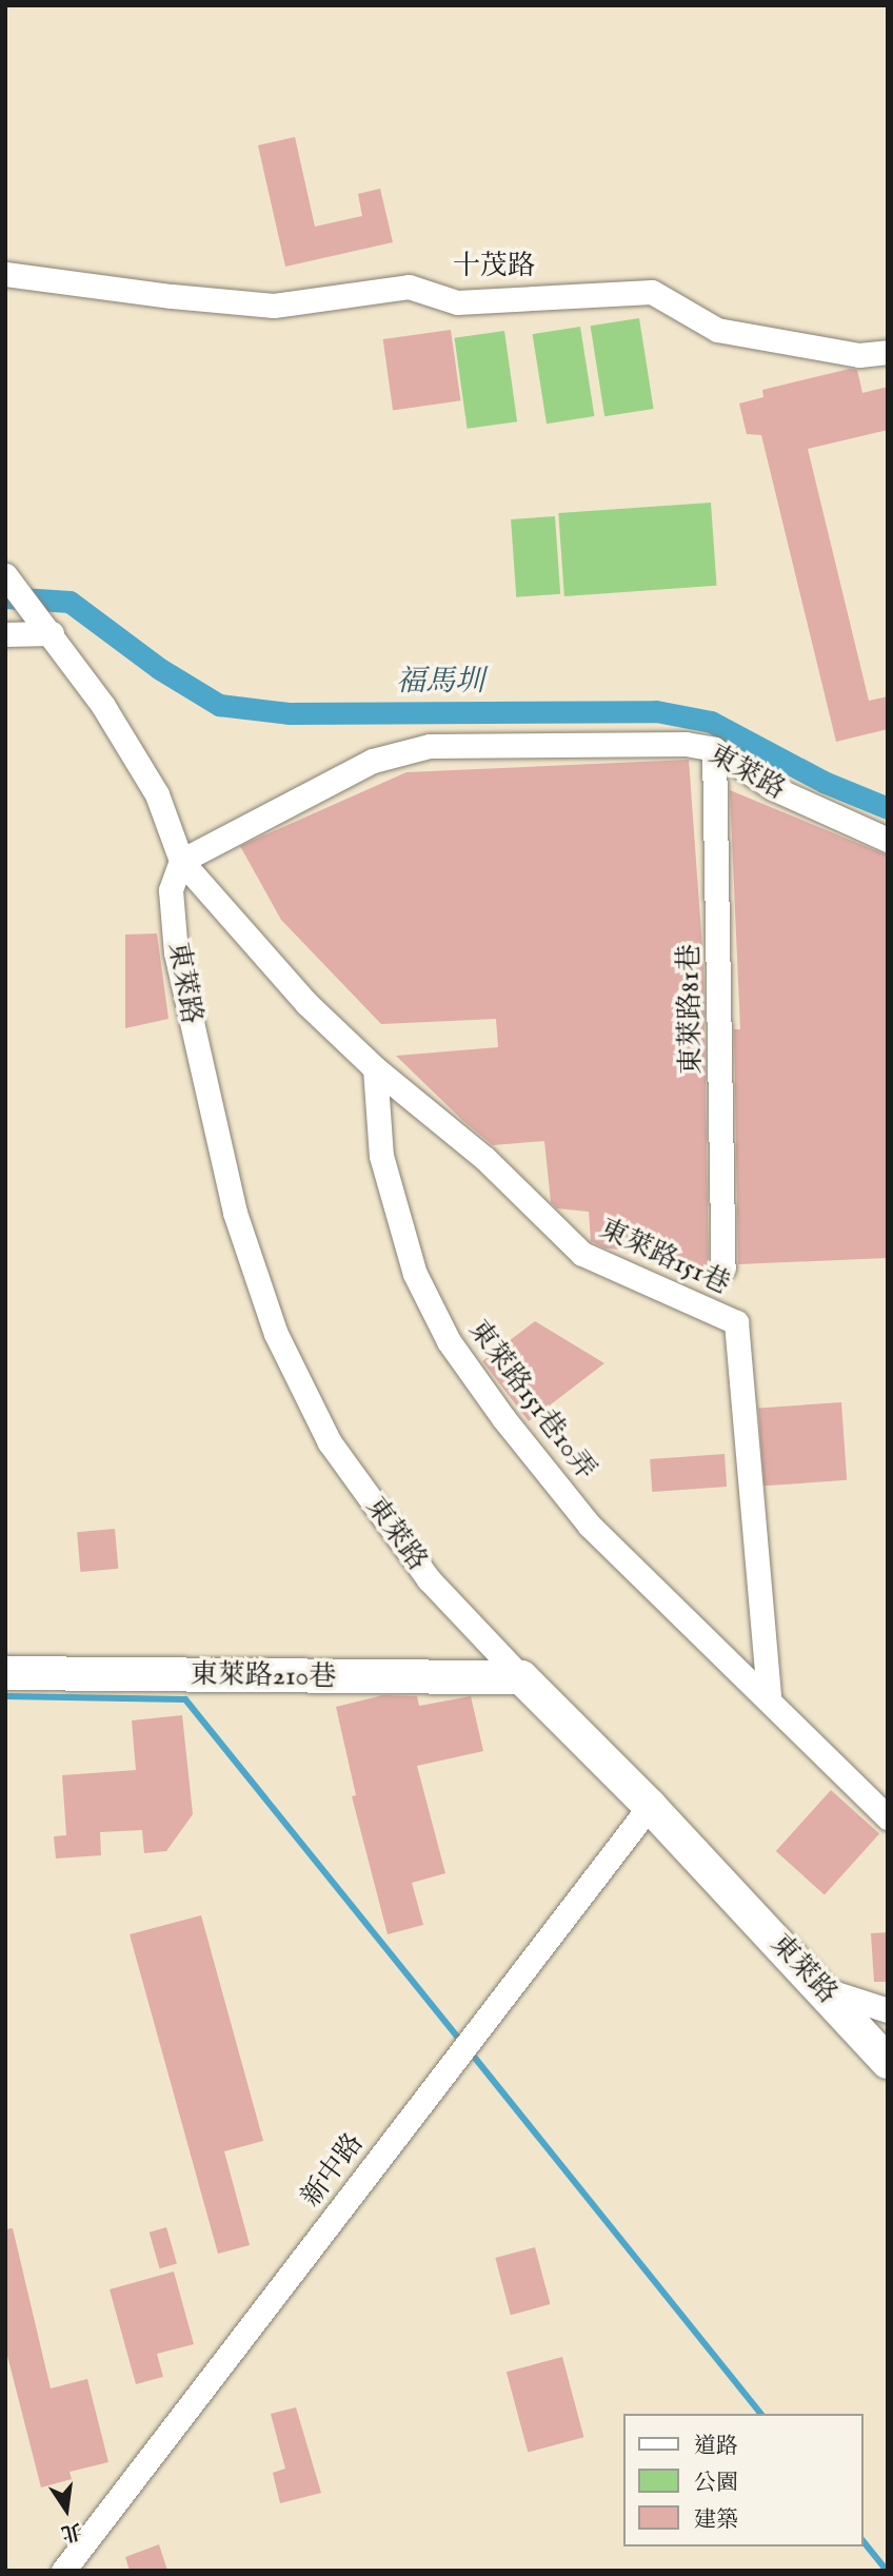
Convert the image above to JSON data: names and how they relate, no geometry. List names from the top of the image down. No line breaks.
{"streets":{"street":["十茂路","東萊路","東萊路81巷","東萊路151巷","東萊路151巷10弄","東萊路210巷","新中路"]},"crossings":[["東萊路","東萊路81巷"],["東萊路","東萊路151巷"],["東萊路","東萊路210巷"],["東萊路","新中路"],["東萊路151巷","東萊路151巷10弄"]],"water":["福馬圳"],"legend":["道路","公園","建築"],"north":"bottom"}
